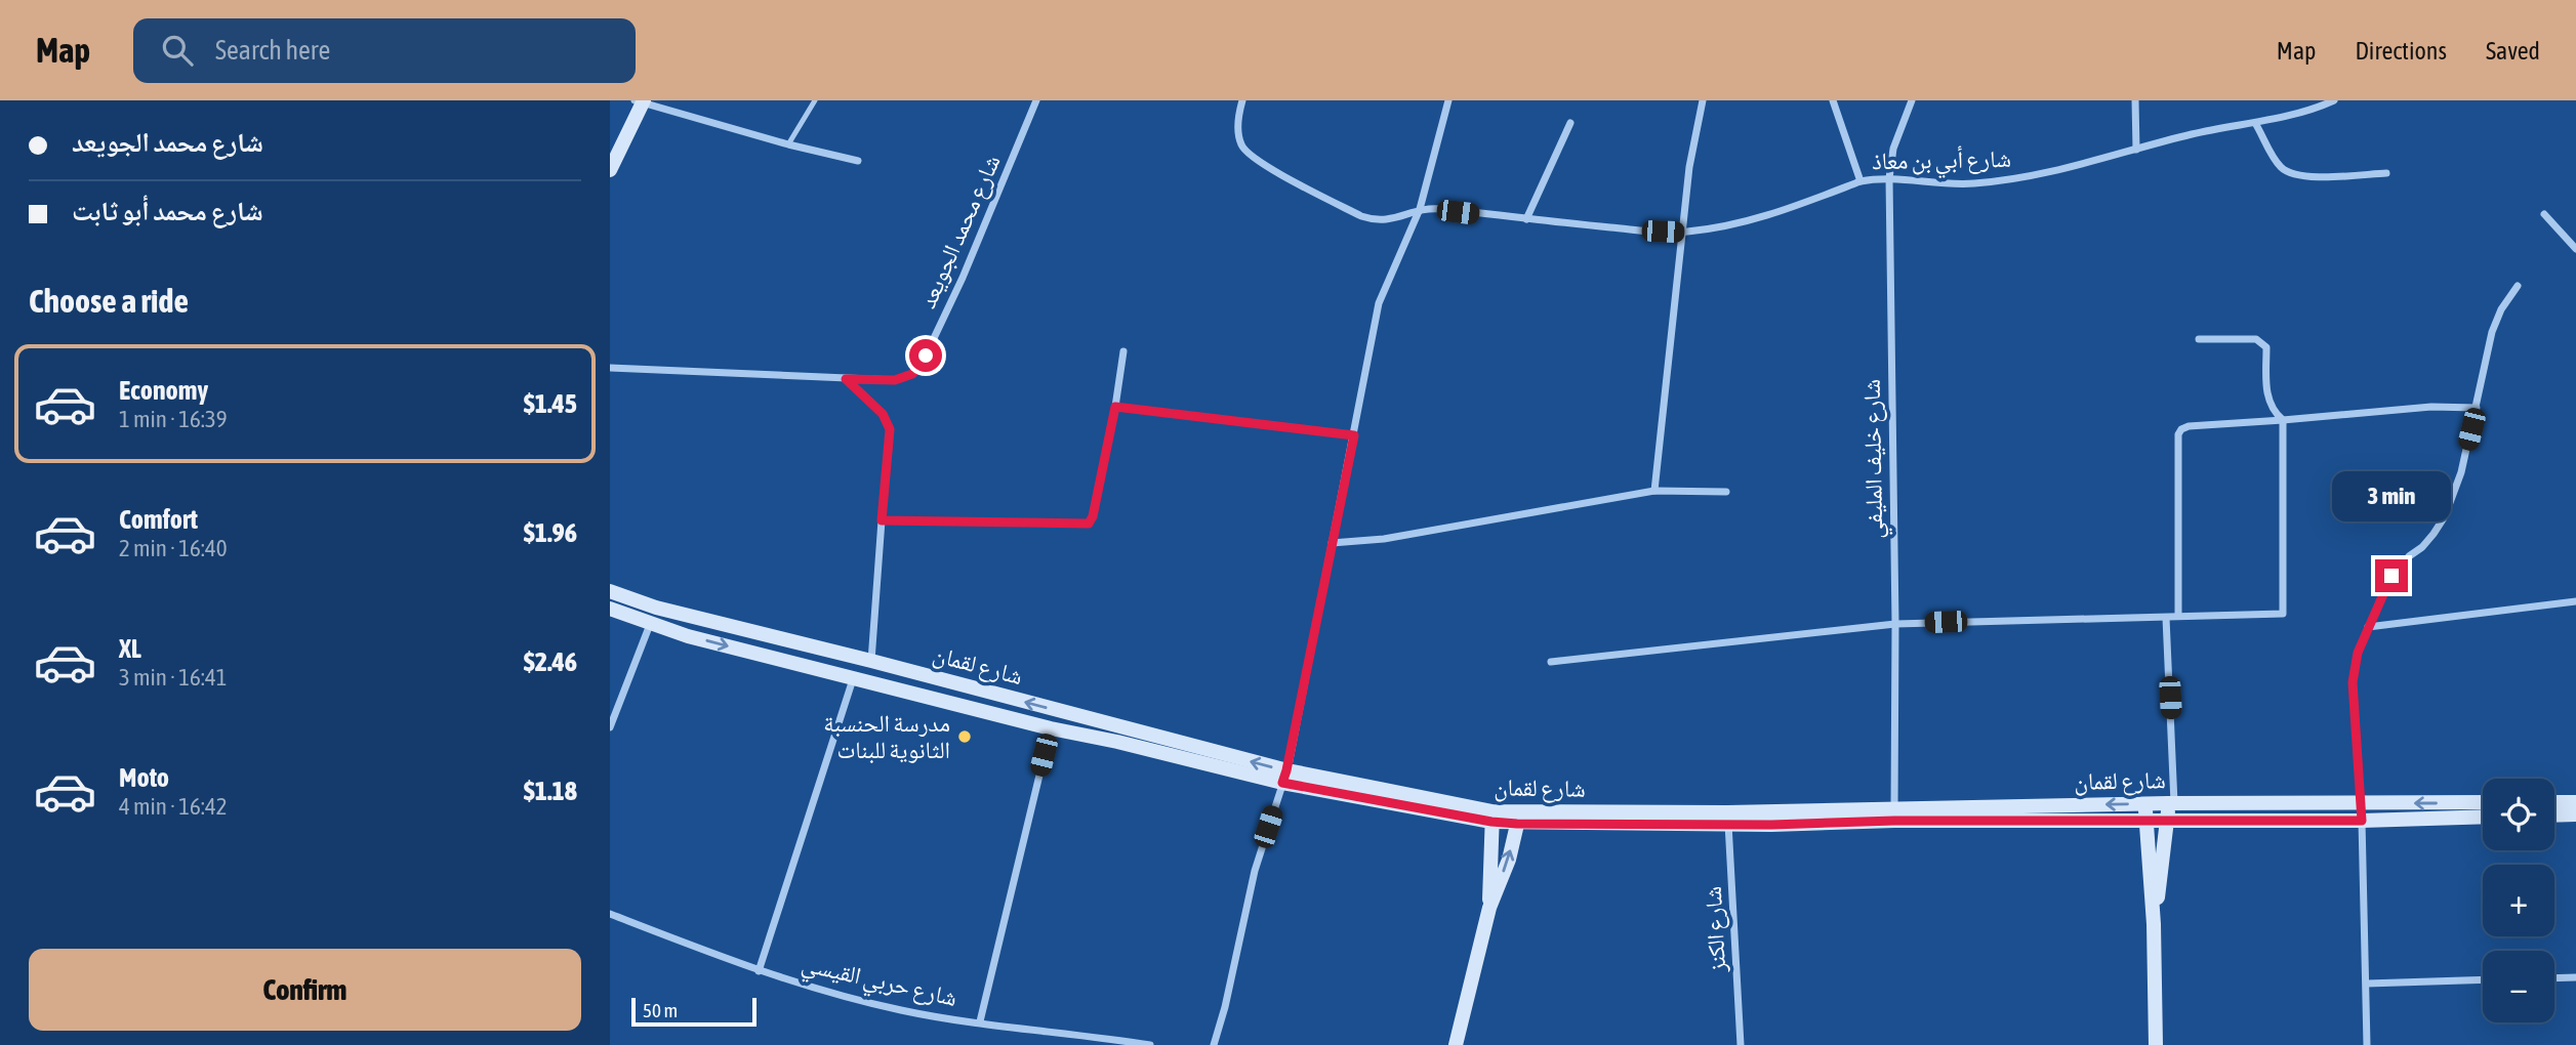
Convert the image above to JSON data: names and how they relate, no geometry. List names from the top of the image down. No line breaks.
{"streets":{"street":["شارع أبي بن معاذ","شارع محمد الجويعد","شارع خليف المليفي","شارع لقمان","شارع الكنز","شارع حربي القيسي"]},"crossings":[["شارع أبي بن معاذ","شارع خليف المليفي"],["شارع خليف المليفي","شارع لقمان"],["شارع لقمان","شارع الكنز"]],"places":["مدرسة الحنسبة الثانوية للبنات"],"scale_bar":"50 m","page":{"header":"Map","search":"Search here","nav":["Map","Directions","Saved"],"banner":["شارع محمد الجويعد","شارع محمد أبو ثابت"],"heading":"Choose a ride","list":[{"name":"Economy","note":"1 min · 16:39","value":"$1.45"},{"name":"Comfort","note":"2 min · 16:40","value":"$1.96"},{"name":"XL","note":"3 min · 16:41","value":"$2.46"},{"name":"Moto","note":"4 min · 16:42","value":"$1.18"}],"bubble":"3 min","map_buttons":["+","−"],"buttons":"Confirm","scale":"50 m"}}
